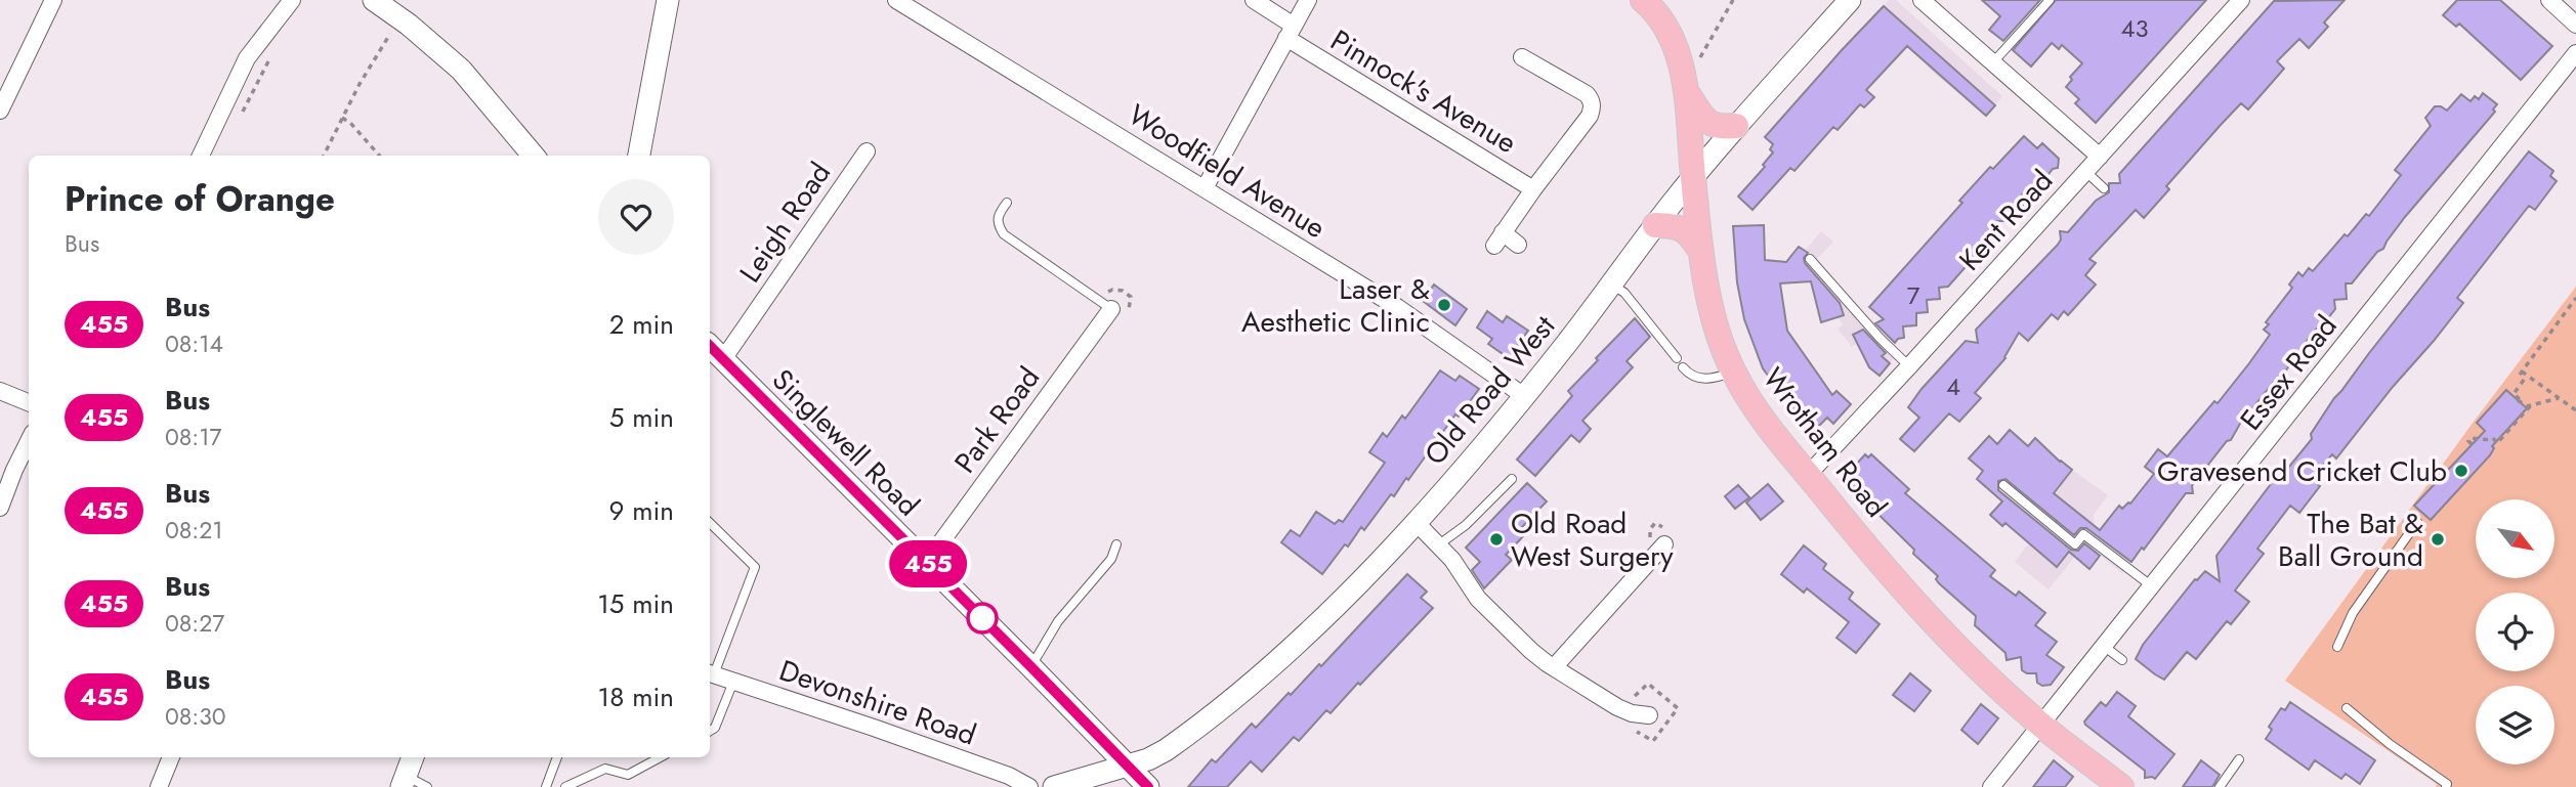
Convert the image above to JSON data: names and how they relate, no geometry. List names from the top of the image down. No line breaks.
{"streets":{"main road":["Old Road West","Singlewell Road","Wrotham Road"],"street":["Pinnock's Avenue","Woodfield Avenue","Kent Road","Leigh Road","Essex Road","Park Road","Devonshire Road"]},"crossings":[["Woodfield Avenue","Old Road West"],["Kent Road","Wrotham Road"],["Leigh Road","Singlewell Road"],["Essex Road","Wrotham Road"],["Old Road West","Singlewell Road"],["Old Road West","Wrotham Road"],["Park Road","Singlewell Road"]],"places":["Laser & Aesthetic Clinic","Gravesend Cricket Club","Old Road West Surgery","The Bat & Ball Ground"],"lines":["bus line 455"],"house_numbers":["43","7","4"],"north":"bottom right","page":{"on_map":"455","heading":["Prince of Orange","Bus"],"list":[{"mark":"455","name":"Bus","note":"08:14","value":"2 min"},{"mark":"455","name":"Bus","note":"08:17","value":"5 min"},{"mark":"455","name":"Bus","note":"08:21","value":"9 min"},{"mark":"455","name":"Bus","note":"08:27","value":"15 min"},{"mark":"455","name":"Bus","note":"08:30","value":"18 min"}]}}
